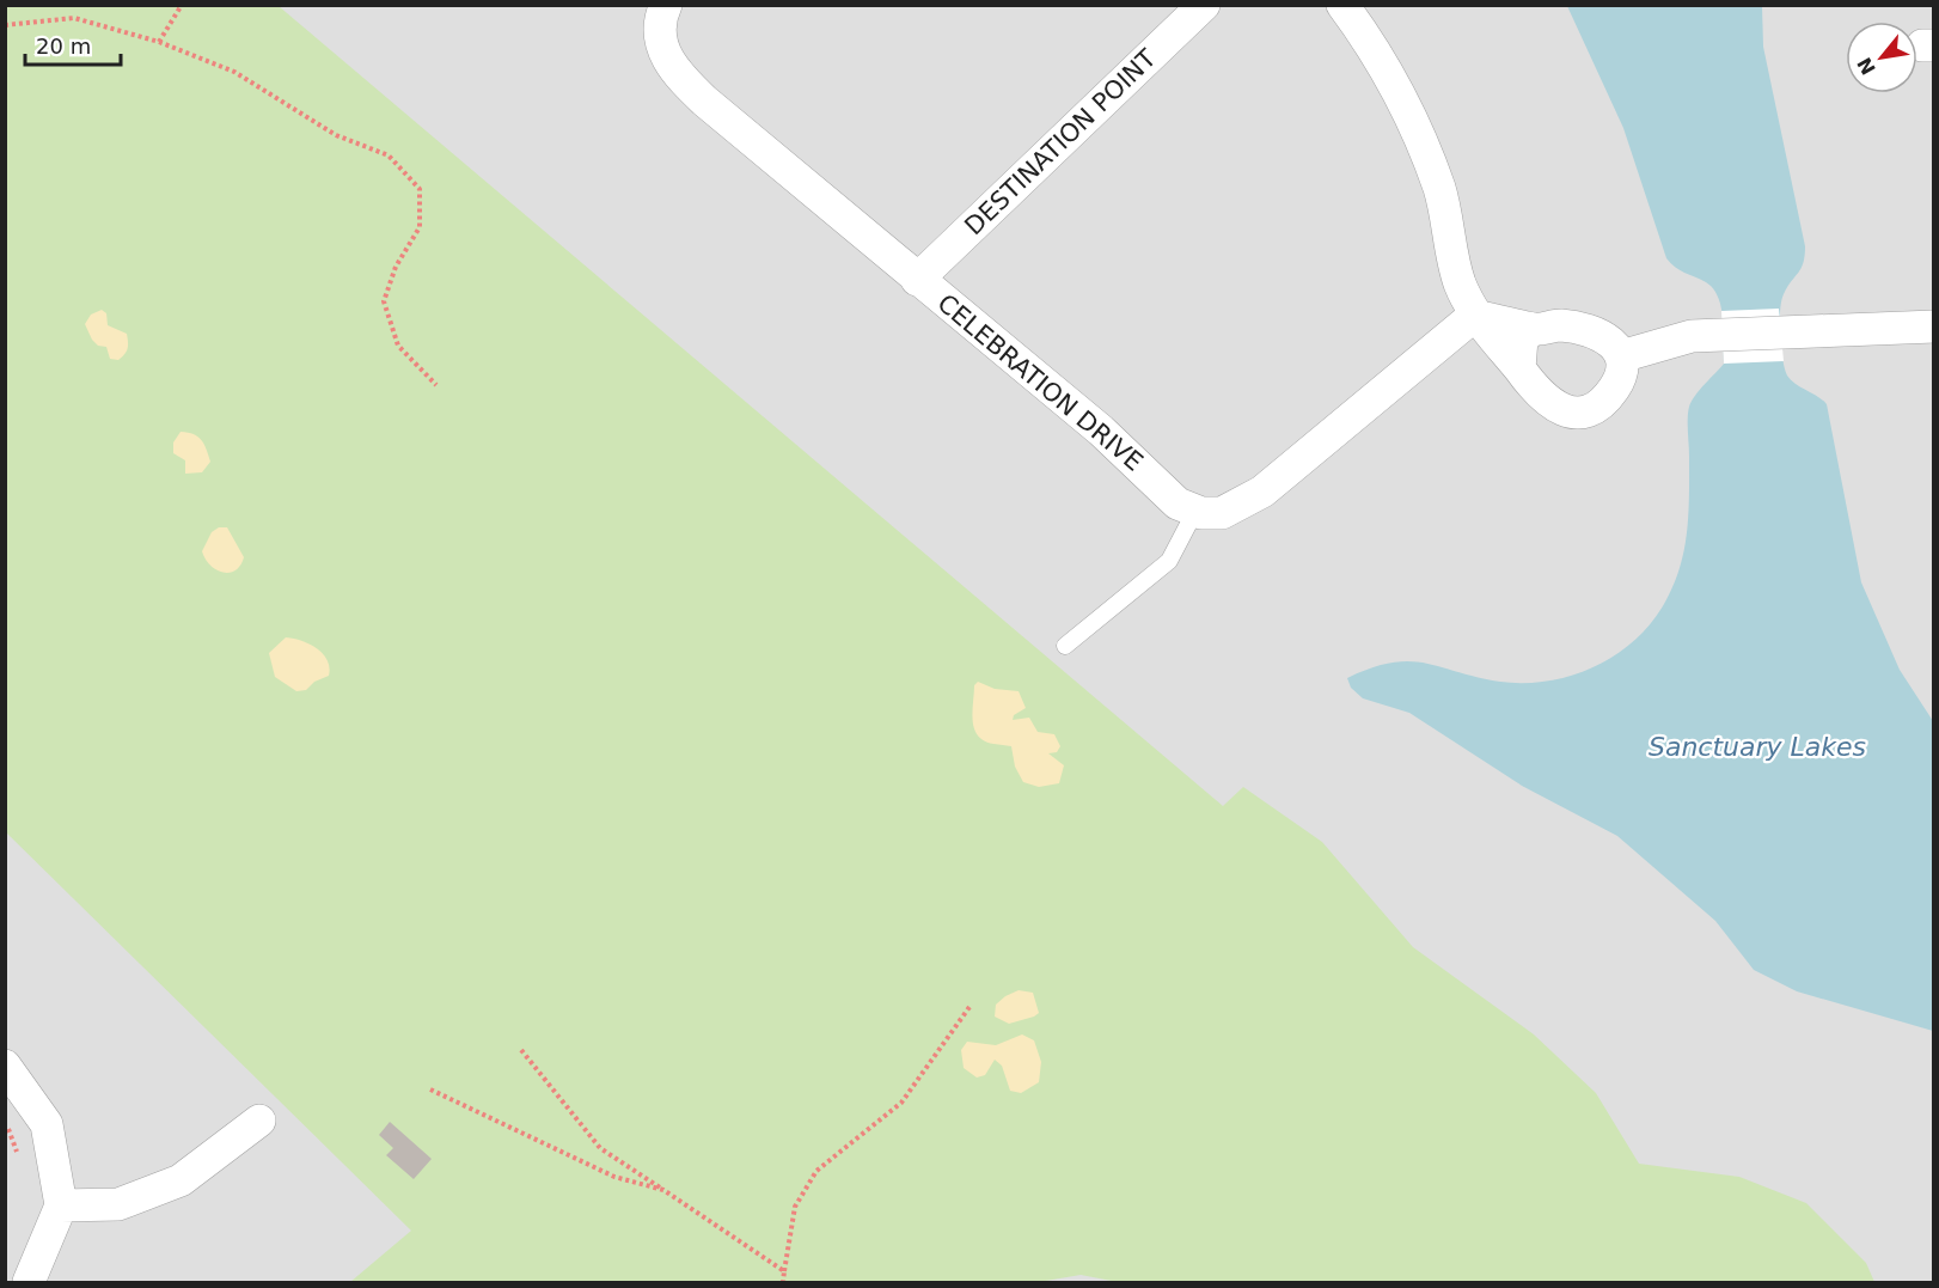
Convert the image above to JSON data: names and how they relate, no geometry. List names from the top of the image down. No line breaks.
{"streets":{"street":["DESTINATION POINT","CELEBRATION DRIVE"]},"crossings":[["DESTINATION POINT","CELEBRATION DRIVE"]],"water":["Sanctuary Lakes"],"scale_bar":"20 m","north":"bottom left"}
